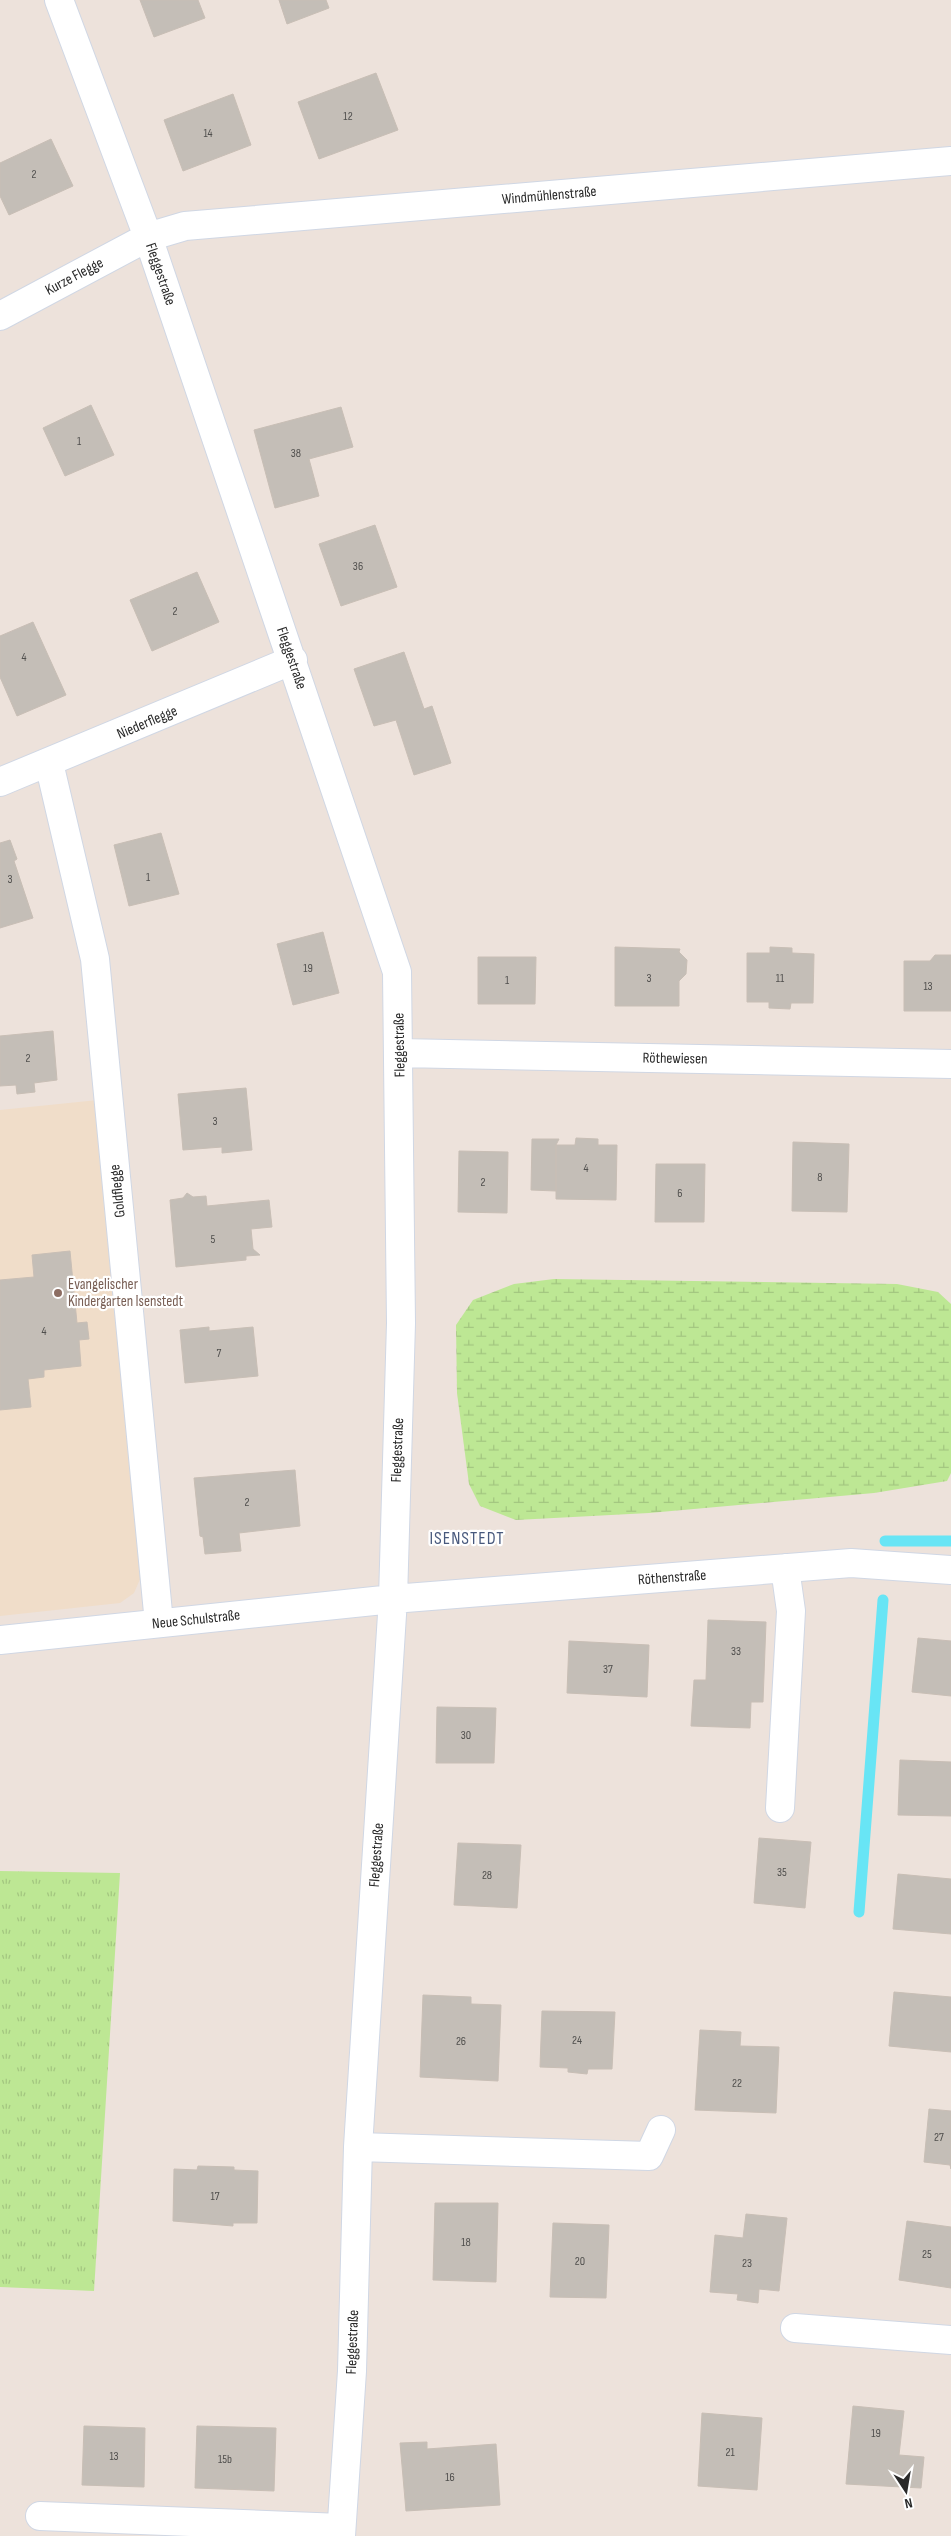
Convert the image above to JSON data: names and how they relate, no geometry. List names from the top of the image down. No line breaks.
{"streets":{"street":["Windmühlenstraße","Fleggestraße","Kurze Flegge","Niederflegge","Röthewiesen","Goldflegge","Röthenstraße","Neue Schulstraße"]},"crossings":[["Windmühlenstraße","Fleggestraße"],["Windmühlenstraße","Kurze Flegge"],["Fleggestraße","Kurze Flegge"],["Fleggestraße","Niederflegge"],["Fleggestraße","Röthewiesen"],["Fleggestraße","Röthenstraße"],["Fleggestraße","Neue Schulstraße"],["Niederflegge","Goldflegge"],["Goldflegge","Neue Schulstraße"],["Röthenstraße","Neue Schulstraße"]],"districts":["ISENSTEDT"],"places":["Evangelischer Kindergarten Isenstedt"],"house_numbers":["12","14","2","1","38","36","2","4","1","3","19","3","11","1","13","2","3","4","8","2","6","5","4","7","2","33","37","30","35","28","24","26","22","27","17","18","25","20","23","19","21","13","15b","16"],"north":"bottom"}
